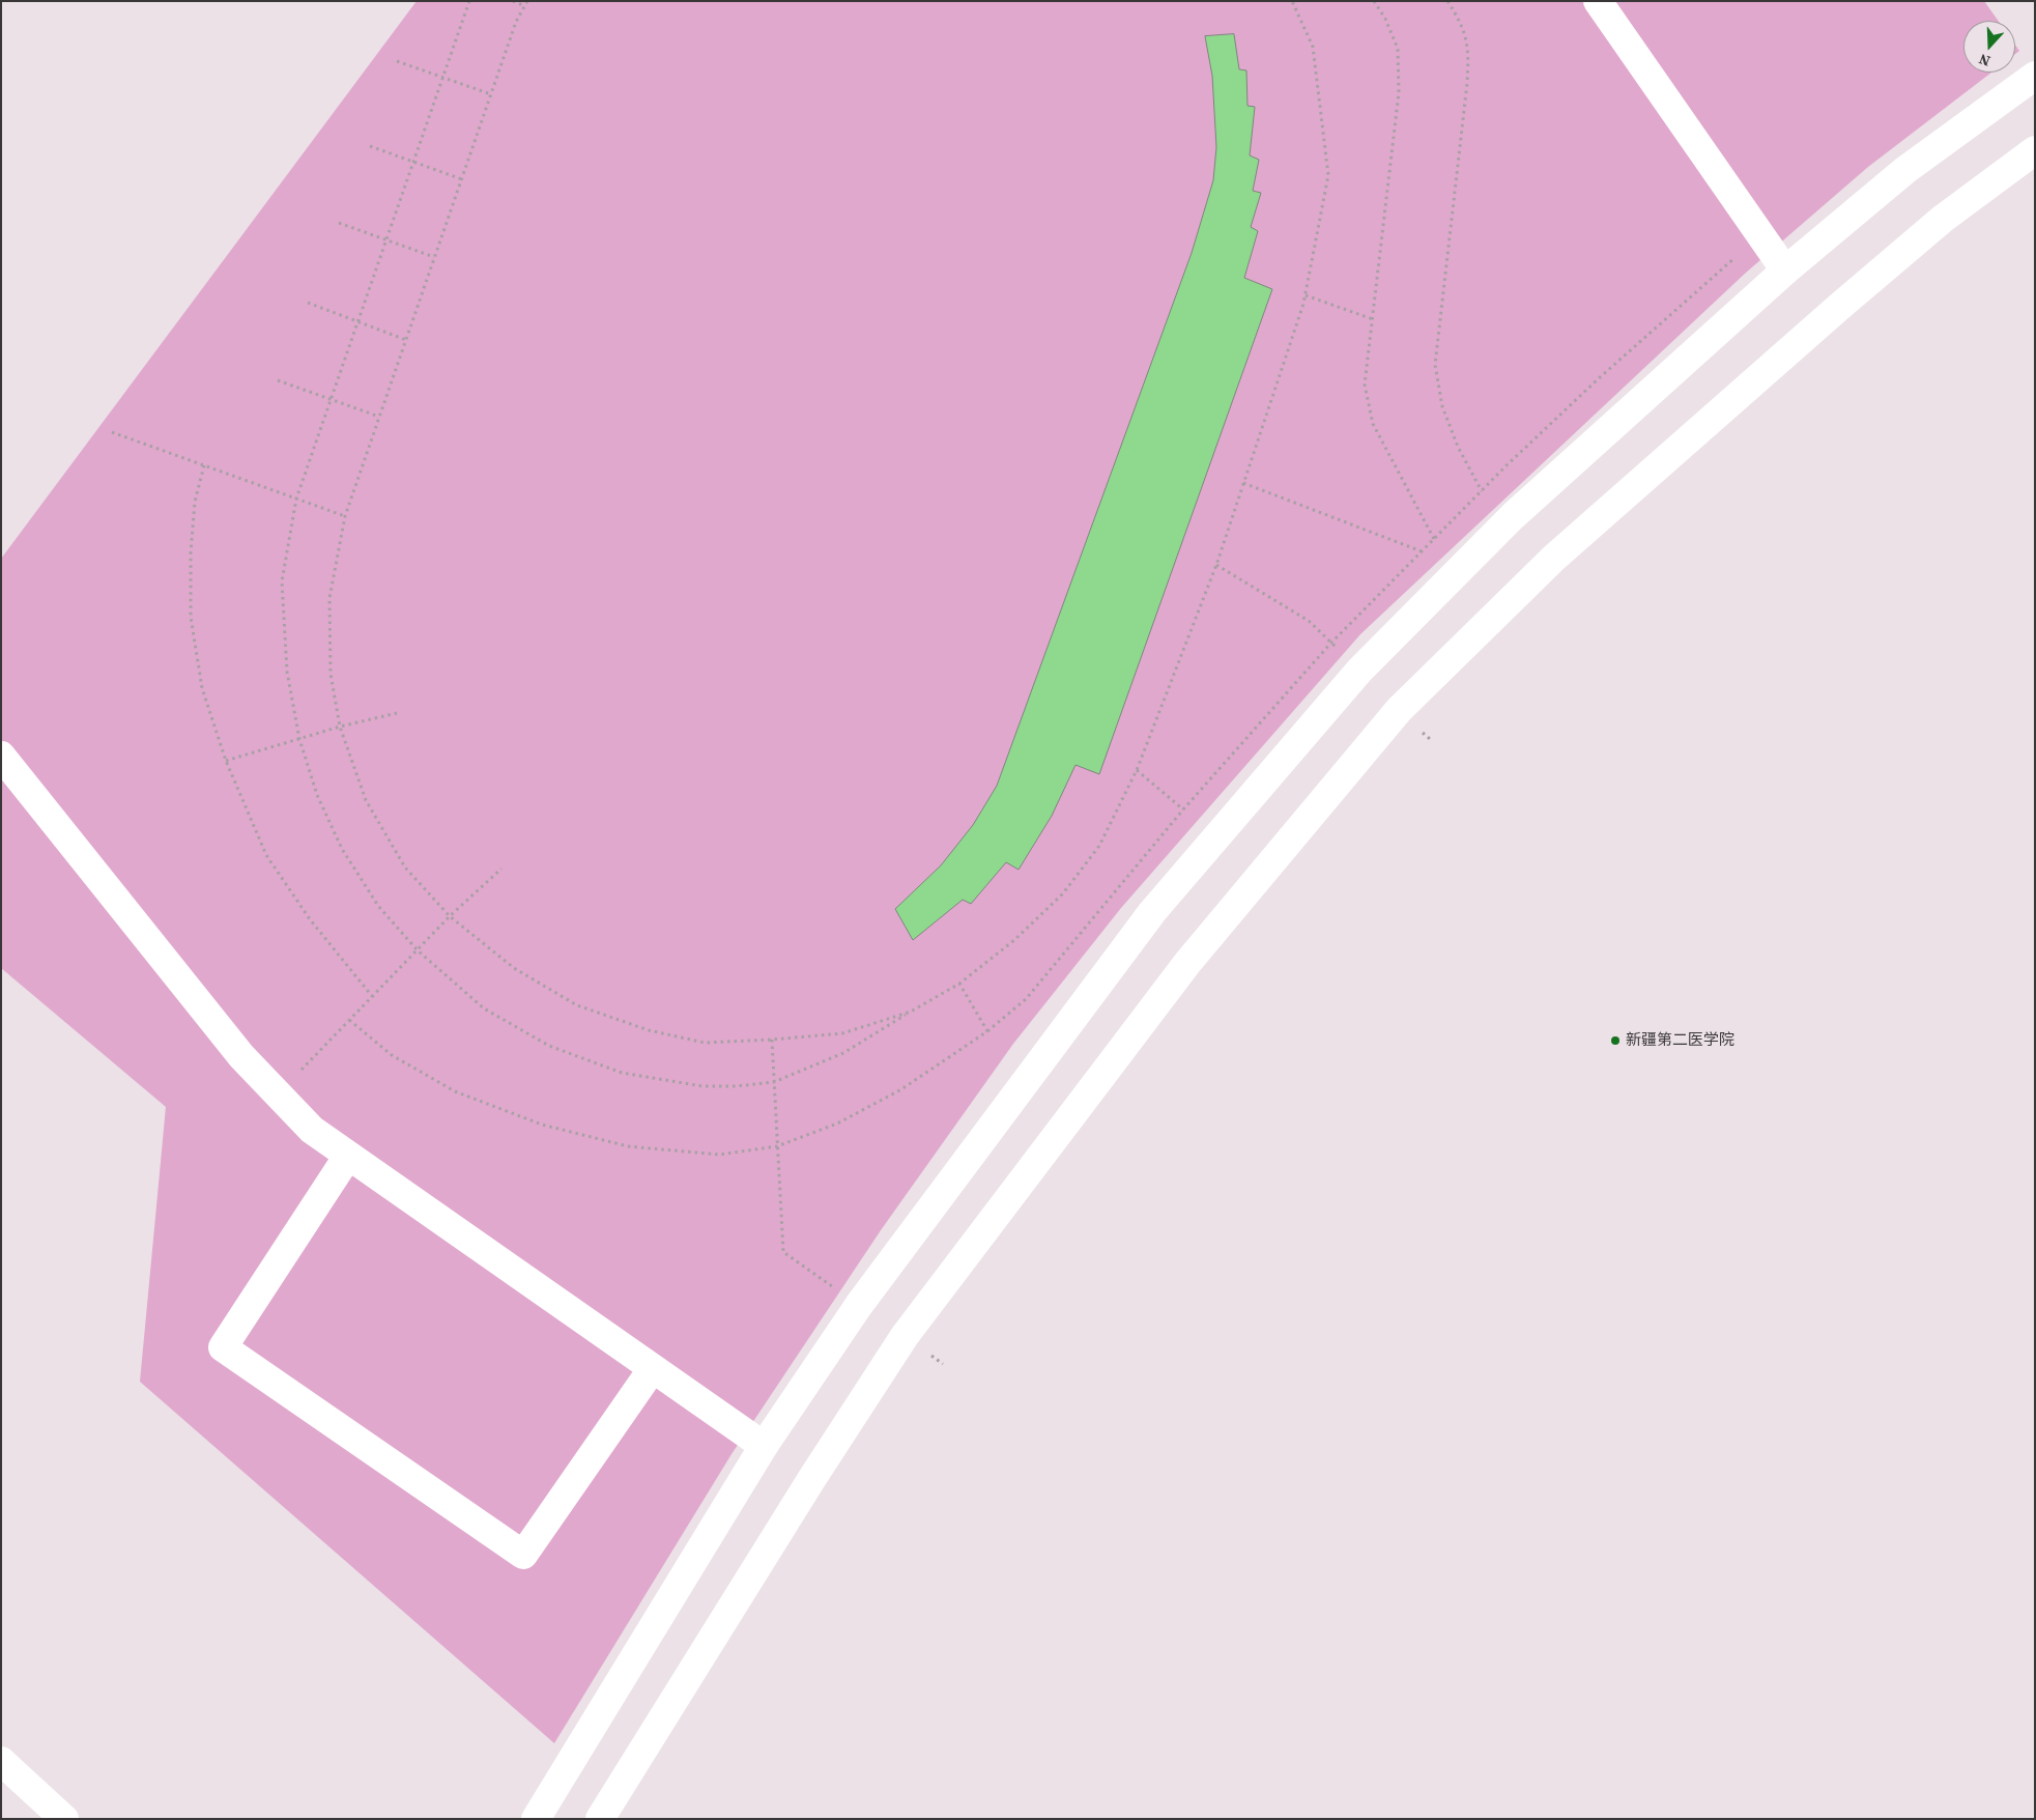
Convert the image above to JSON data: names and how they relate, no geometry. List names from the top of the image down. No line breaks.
{"places":["新疆第二医学院"],"north":"bottom"}
